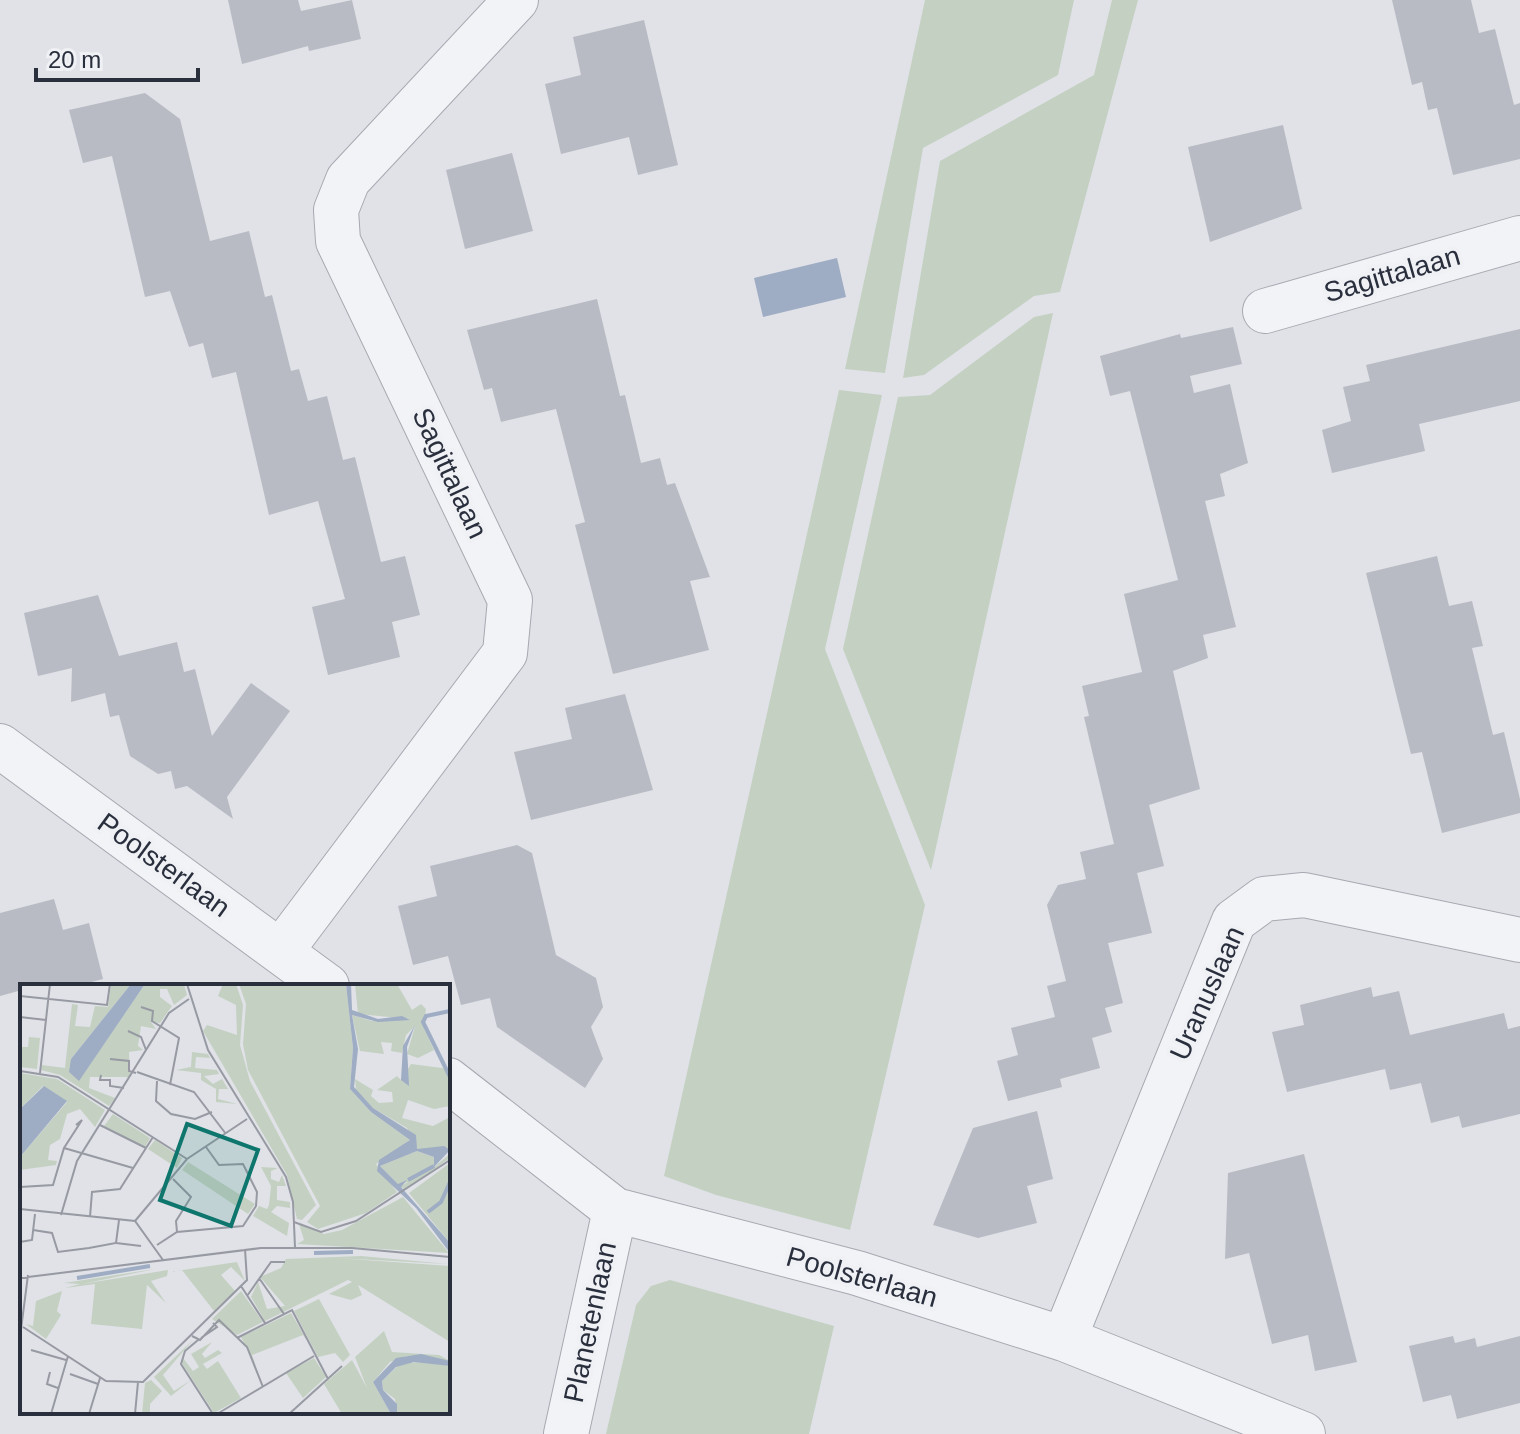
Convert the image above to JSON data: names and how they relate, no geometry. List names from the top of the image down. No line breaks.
{"streets":{"street":["Sagittalaan","Poolsterlaan","Uranuslaan","Planetenlaan"]},"crossings":[["Sagittalaan","Poolsterlaan"],["Poolsterlaan","Uranuslaan"],["Poolsterlaan","Planetenlaan"]],"scale_bar":"20 m"}
